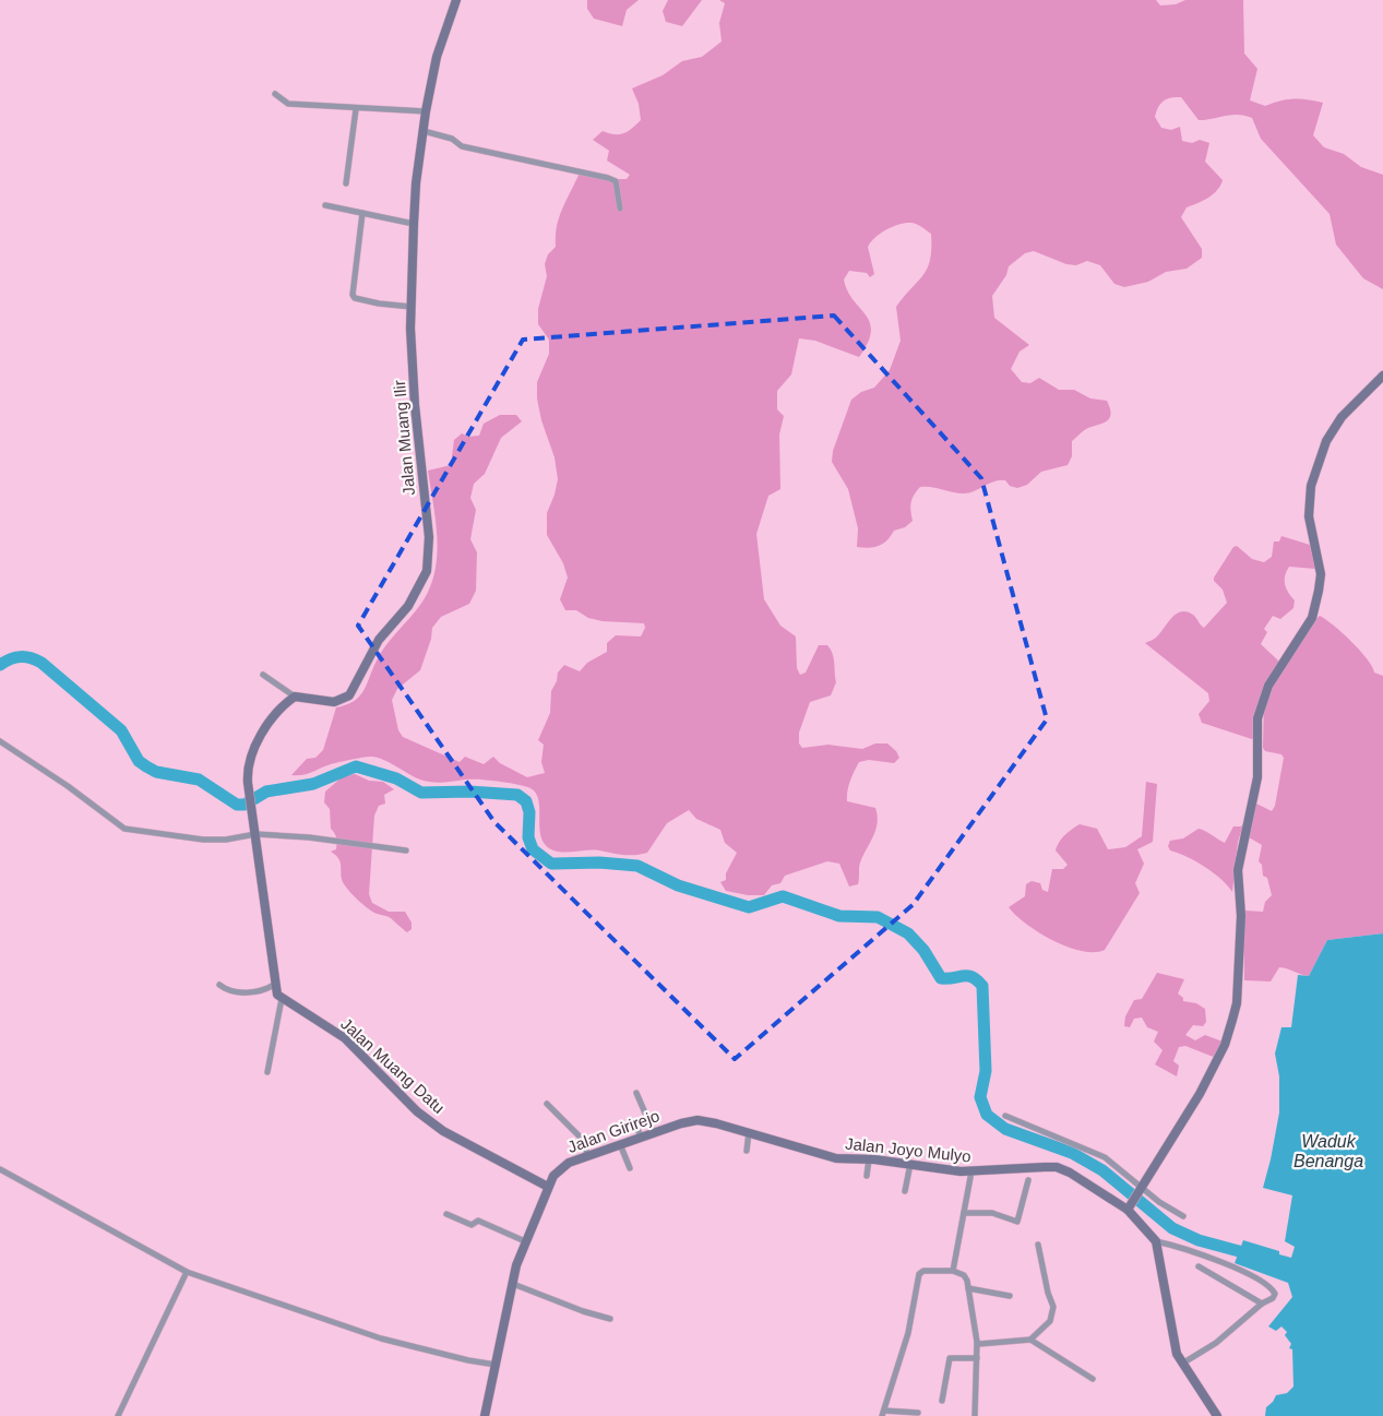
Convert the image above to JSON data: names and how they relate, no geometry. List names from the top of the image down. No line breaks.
{"streets":{"main road":["Jalan Muang Ilir","Jalan Muang Datu","Jalan Girirejo","Jalan Joyo Mulyo"]},"crossings":[["Jalan Muang Ilir","Jalan Muang Datu"],["Jalan Muang Datu","Jalan Girirejo"],["Jalan Girirejo","Jalan Joyo Mulyo"]],"water":["Waduk Benanga"]}
